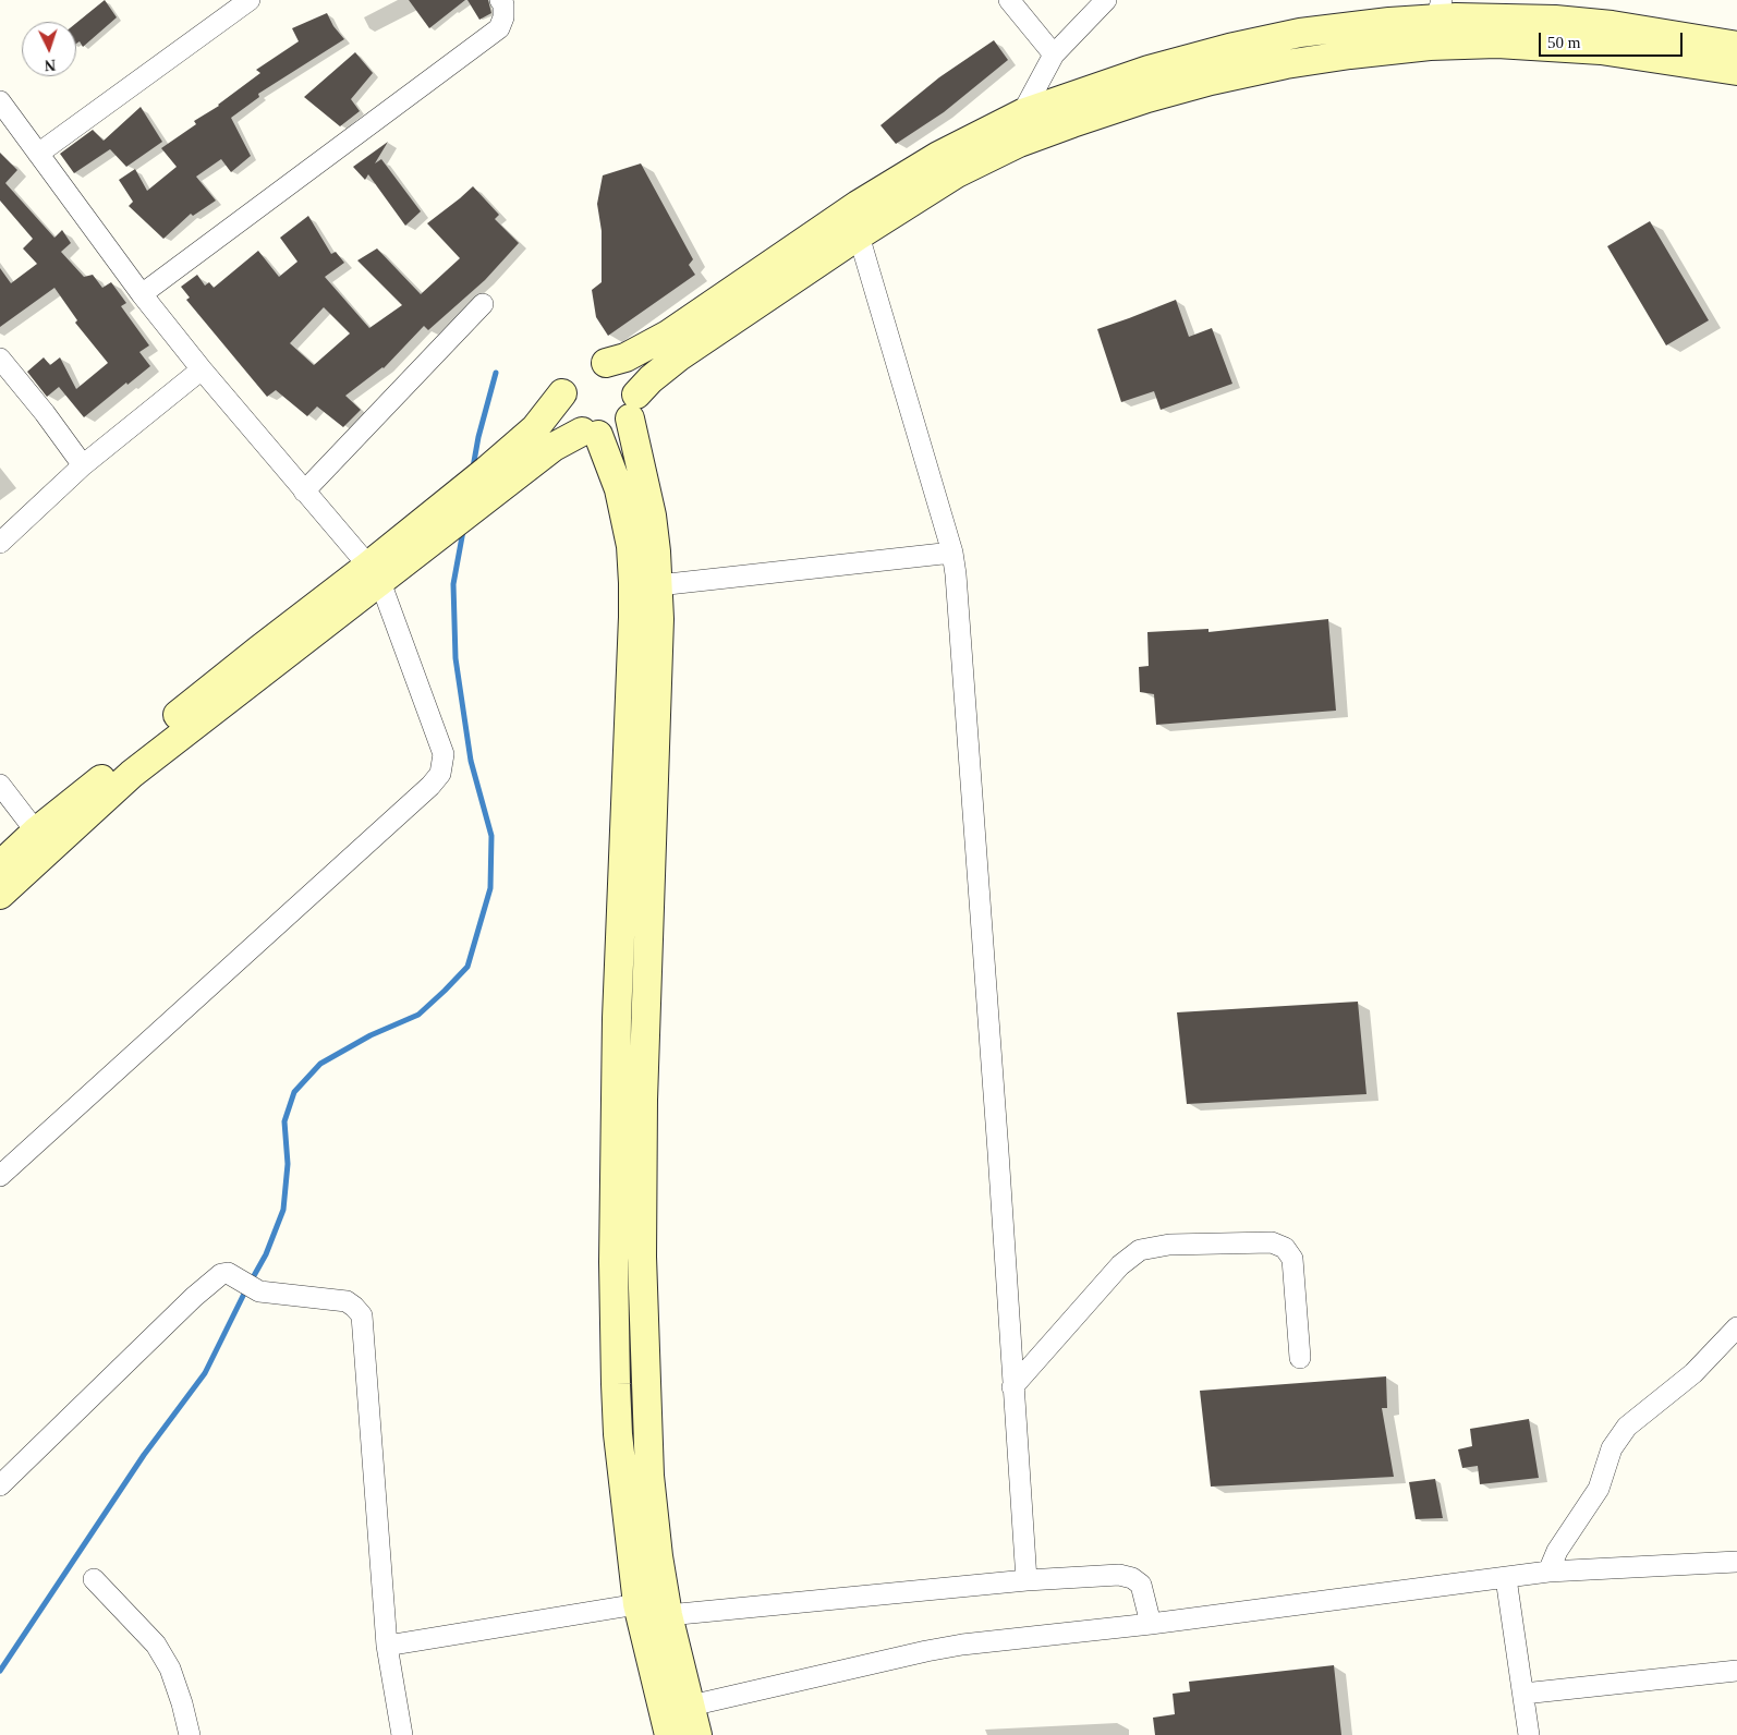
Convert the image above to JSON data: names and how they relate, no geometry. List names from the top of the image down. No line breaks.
{"scale_bar":"50 m","north":"bottom"}
